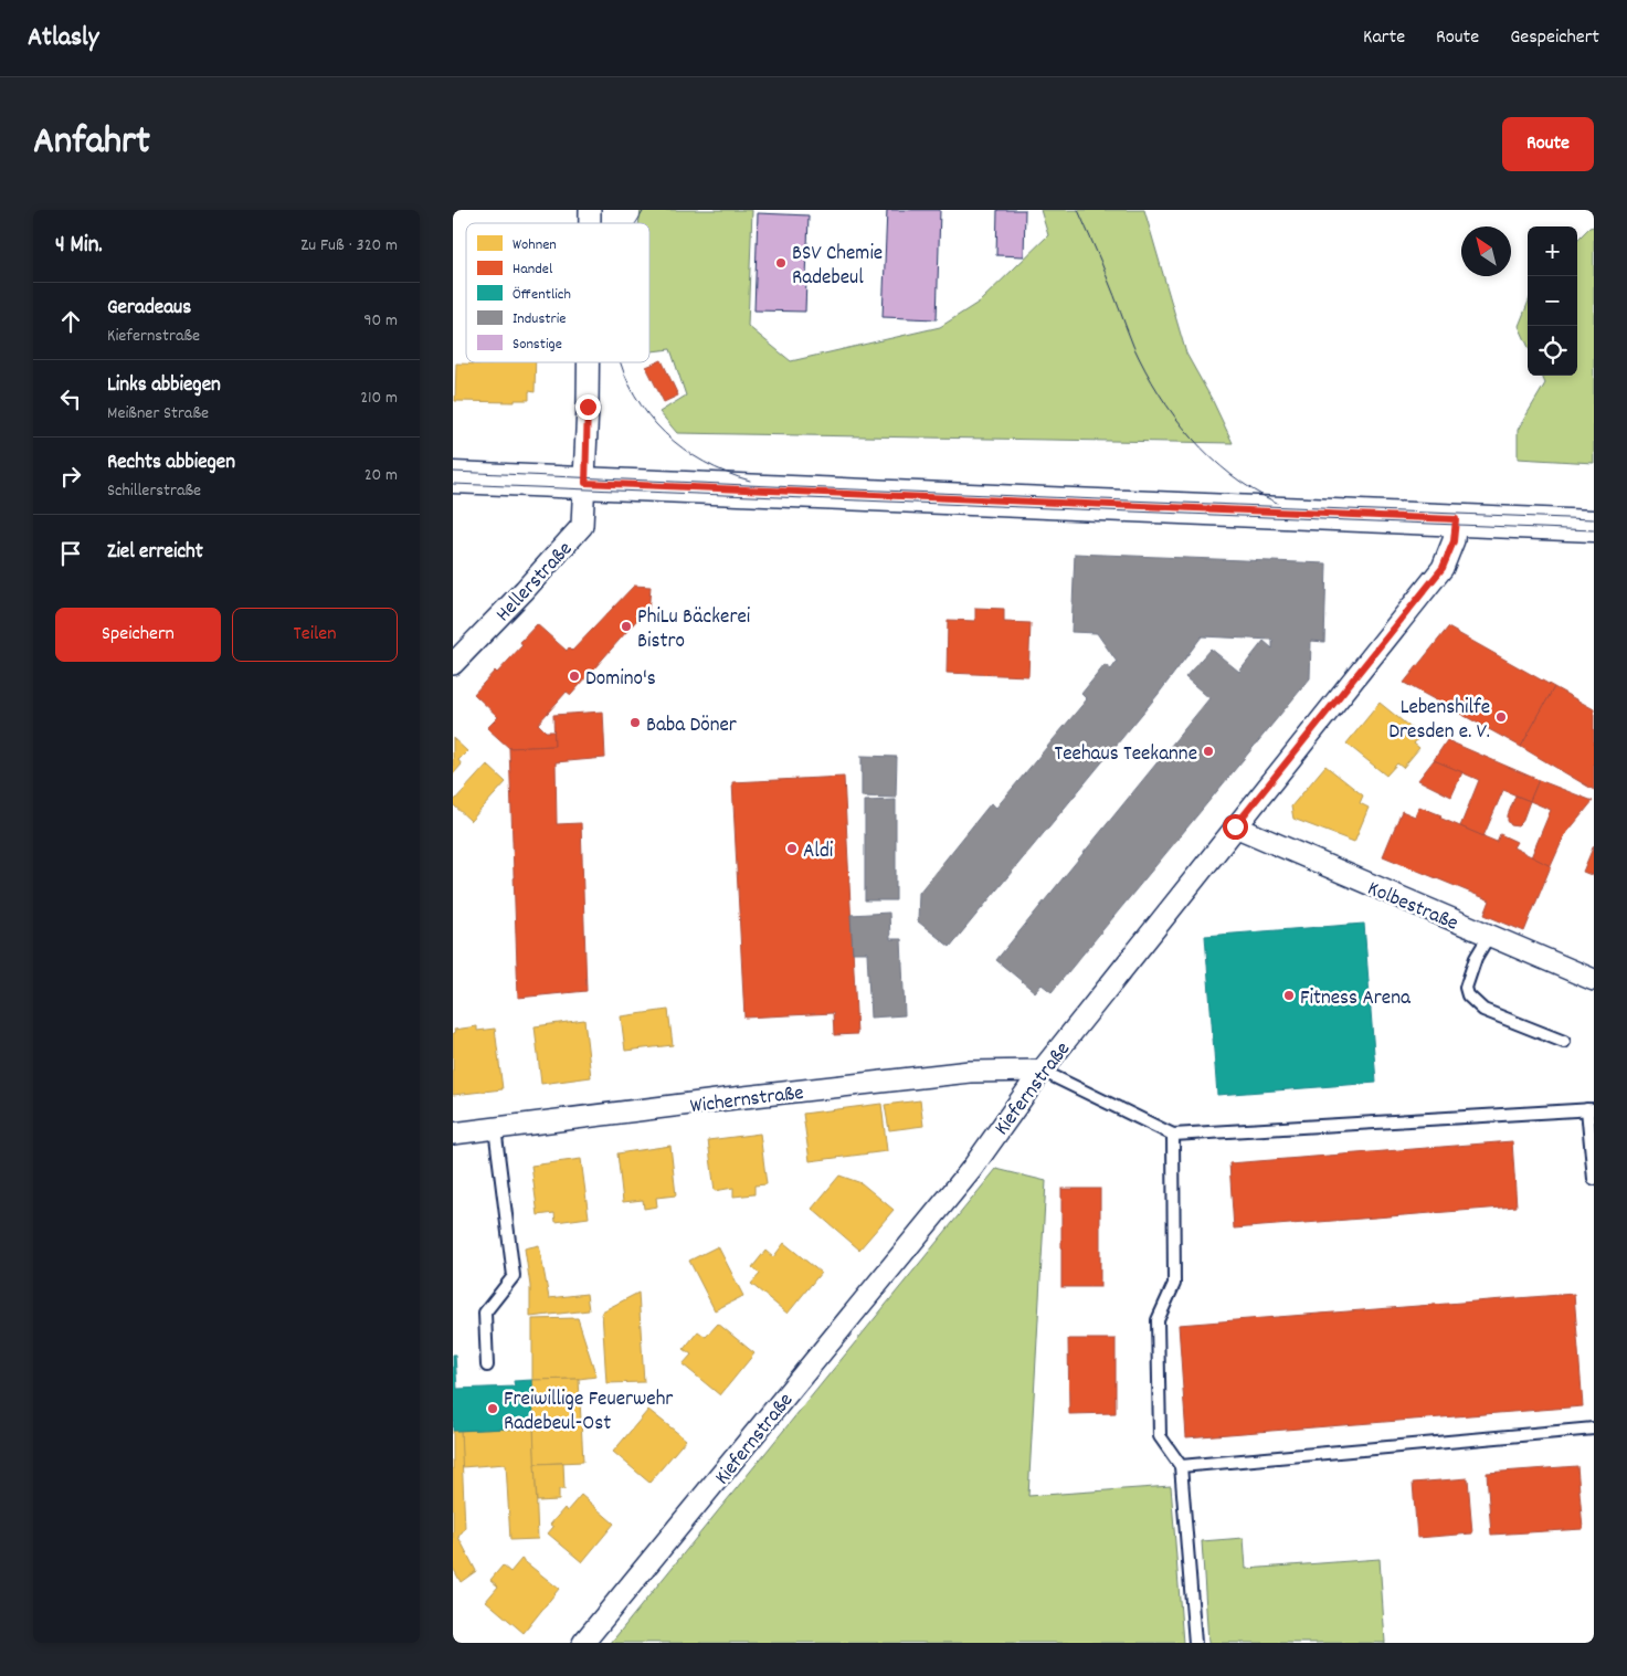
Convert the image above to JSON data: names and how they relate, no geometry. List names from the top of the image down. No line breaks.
{"streets":{"street":["Hellerstraße","Kolbestraße","Kiefernstraße","Wichernstraße"]},"crossings":[["Kolbestraße","Kiefernstraße"],["Kiefernstraße","Wichernstraße"]],"places":["BSV Chemie Radebeul","PhiLu Bäckerei Bistro","Domino's","Lebenshilfe Dresden e. V.","Baba Döner","Teehaus Teekanne","Aldi","Fitness Arena","Freiwillige Feuerwehr Radebeul-Ost"],"legend":["Wohnen","Handel","Öffentlich","Industrie","Sonstige"],"north":"top left","page":{"header":"Atlasly","nav":["Karte","Route","Gespeichert"],"title":"Anfahrt","buttons":["Route",["Speichern","Teilen"]],"heading":["4 Min.","Zu Fuß · 320 m"],"map_buttons":["+","−"],"list":[["Geradeaus","Kiefernstraße","90 m"],["Links abbiegen","Meißner Straße","210 m"],["Rechts abbiegen","Schillerstraße","20 m"],"Ziel erreicht"]}}
